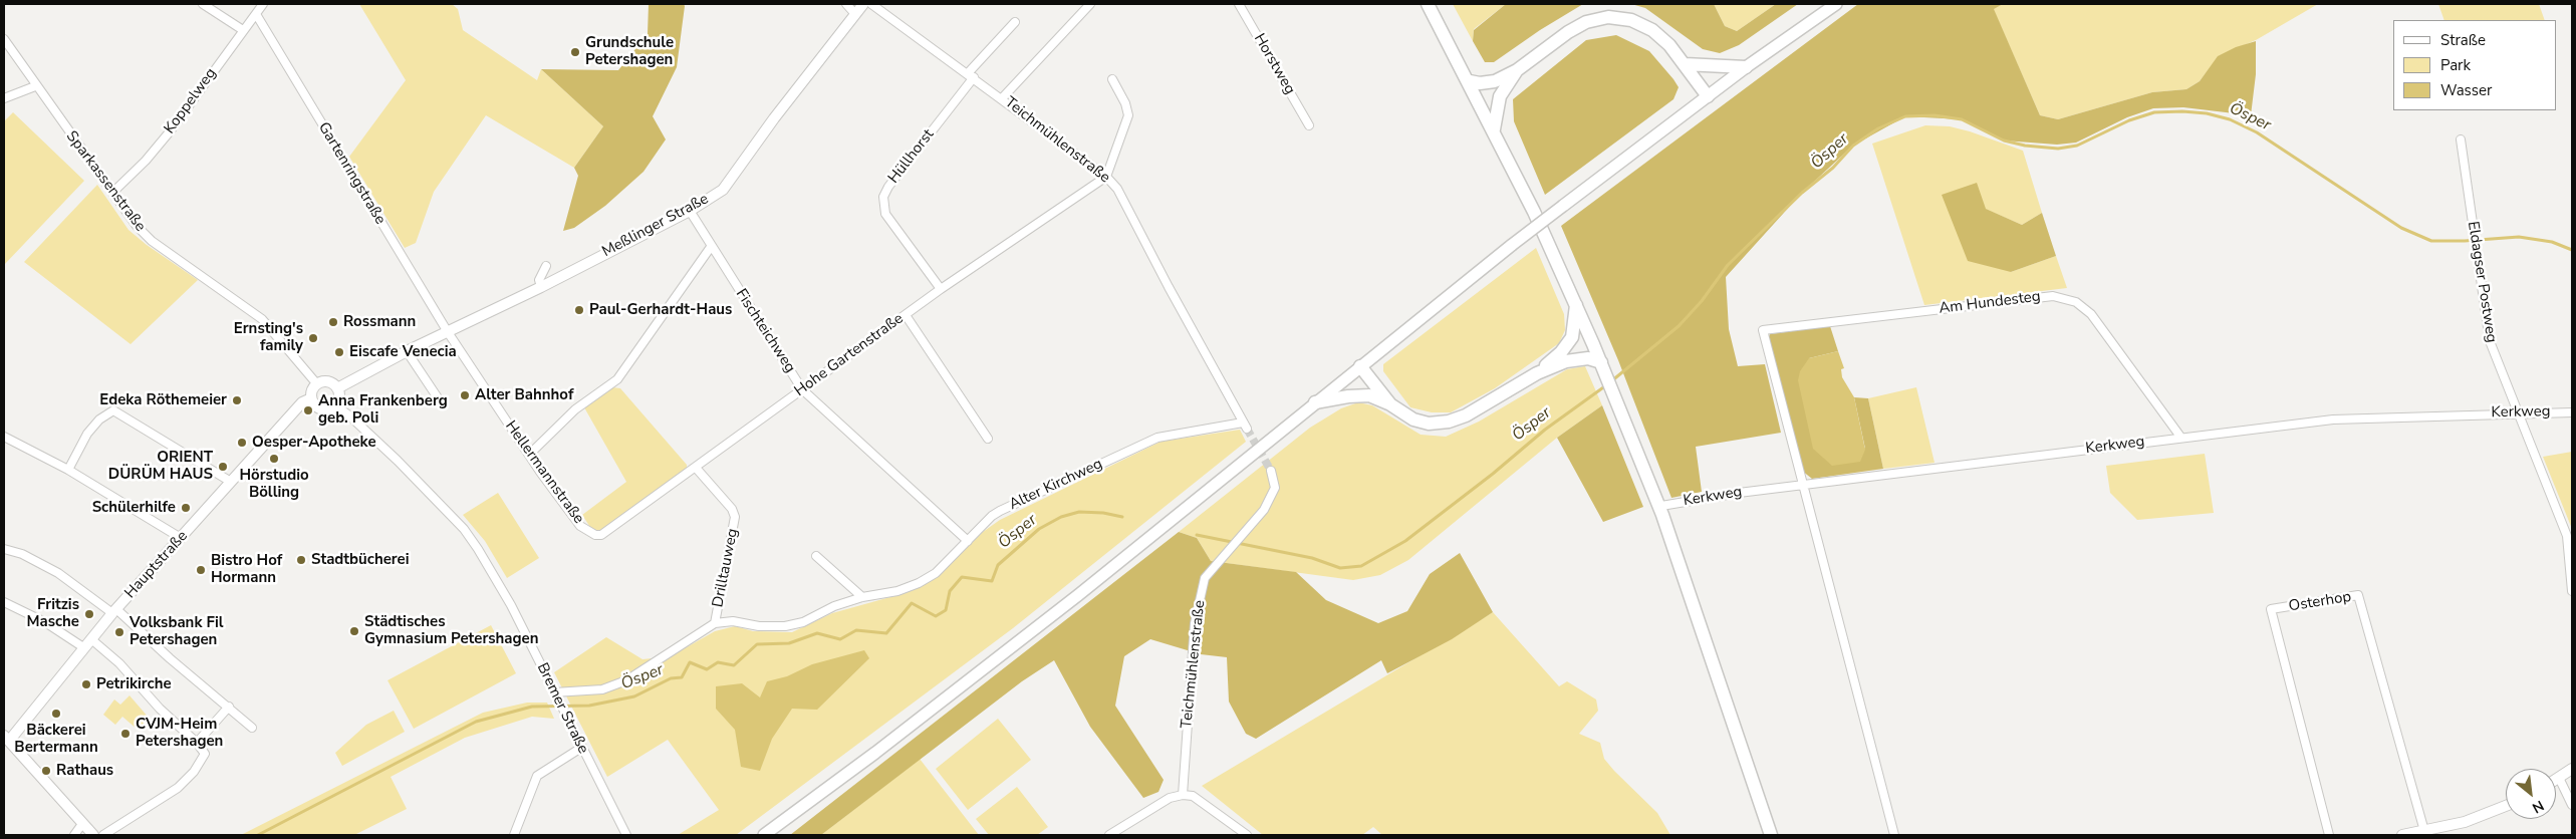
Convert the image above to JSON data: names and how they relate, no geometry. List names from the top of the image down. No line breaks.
{"streets":{"street":["Horstweg","Koppelweg","Teichmühlenstraße","Hüllhorst","Gartenringstraße","Sparkassenstraße","Meßlinger Straße","Eldagser Postweg","Am Hundesteg","Fischteichweg","Hohe Gartenstraße","Kerkweg","Hellermannstraße","Alter Kirchweg","Hauptstraße","Drilltauweg","Osterhop","Bremer Straße"]},"crossings":[["Koppelweg","Gartenringstraße"],["Koppelweg","Sparkassenstraße"],["Teichmühlenstraße","Hüllhorst"],["Teichmühlenstraße","Hohe Gartenstraße"],["Teichmühlenstraße","Alter Kirchweg"],["Hüllhorst","Hohe Gartenstraße"],["Gartenringstraße","Meßlinger Straße"],["Gartenringstraße","Hellermannstraße"],["Sparkassenstraße","Hauptstraße"],["Sparkassenstraße","Bremer Straße"],["Meßlinger Straße","Fischteichweg"],["Meßlinger Straße","Hellermannstraße"],["Eldagser Postweg","Kerkweg"],["Am Hundesteg","Kerkweg"],["Fischteichweg","Hohe Gartenstraße"],["Fischteichweg","Alter Kirchweg"],["Hohe Gartenstraße","Hellermannstraße"],["Hohe Gartenstraße","Drilltauweg"],["Alter Kirchweg","Drilltauweg"],["Hauptstraße","Bremer Straße"]],"water":["Ösper"],"places":["Grundschule Petershagen","Paul-Gerhardt-Haus","Rossmann","Ernsting's family","Eiscafe Venecia","Alter Bahnhof","Edeka Röthemeier","Anna Frankenberg geb. Poli","Oesper-Apotheke","Hörstudio Bölling","ORIENT DÜRÜM HAUS","Schülerhilfe","Stadtbücherei","Bistro Hof Hormann","Fritzis Masche","Städtisches Gymnasium Petershagen","Volksbank Fil Petershagen","Petrikirche","Bäckerei Bertermann","CVJM-Heim Petershagen","Rathaus"],"legend":["Straße","Park","Wasser"],"north":"bottom right"}
